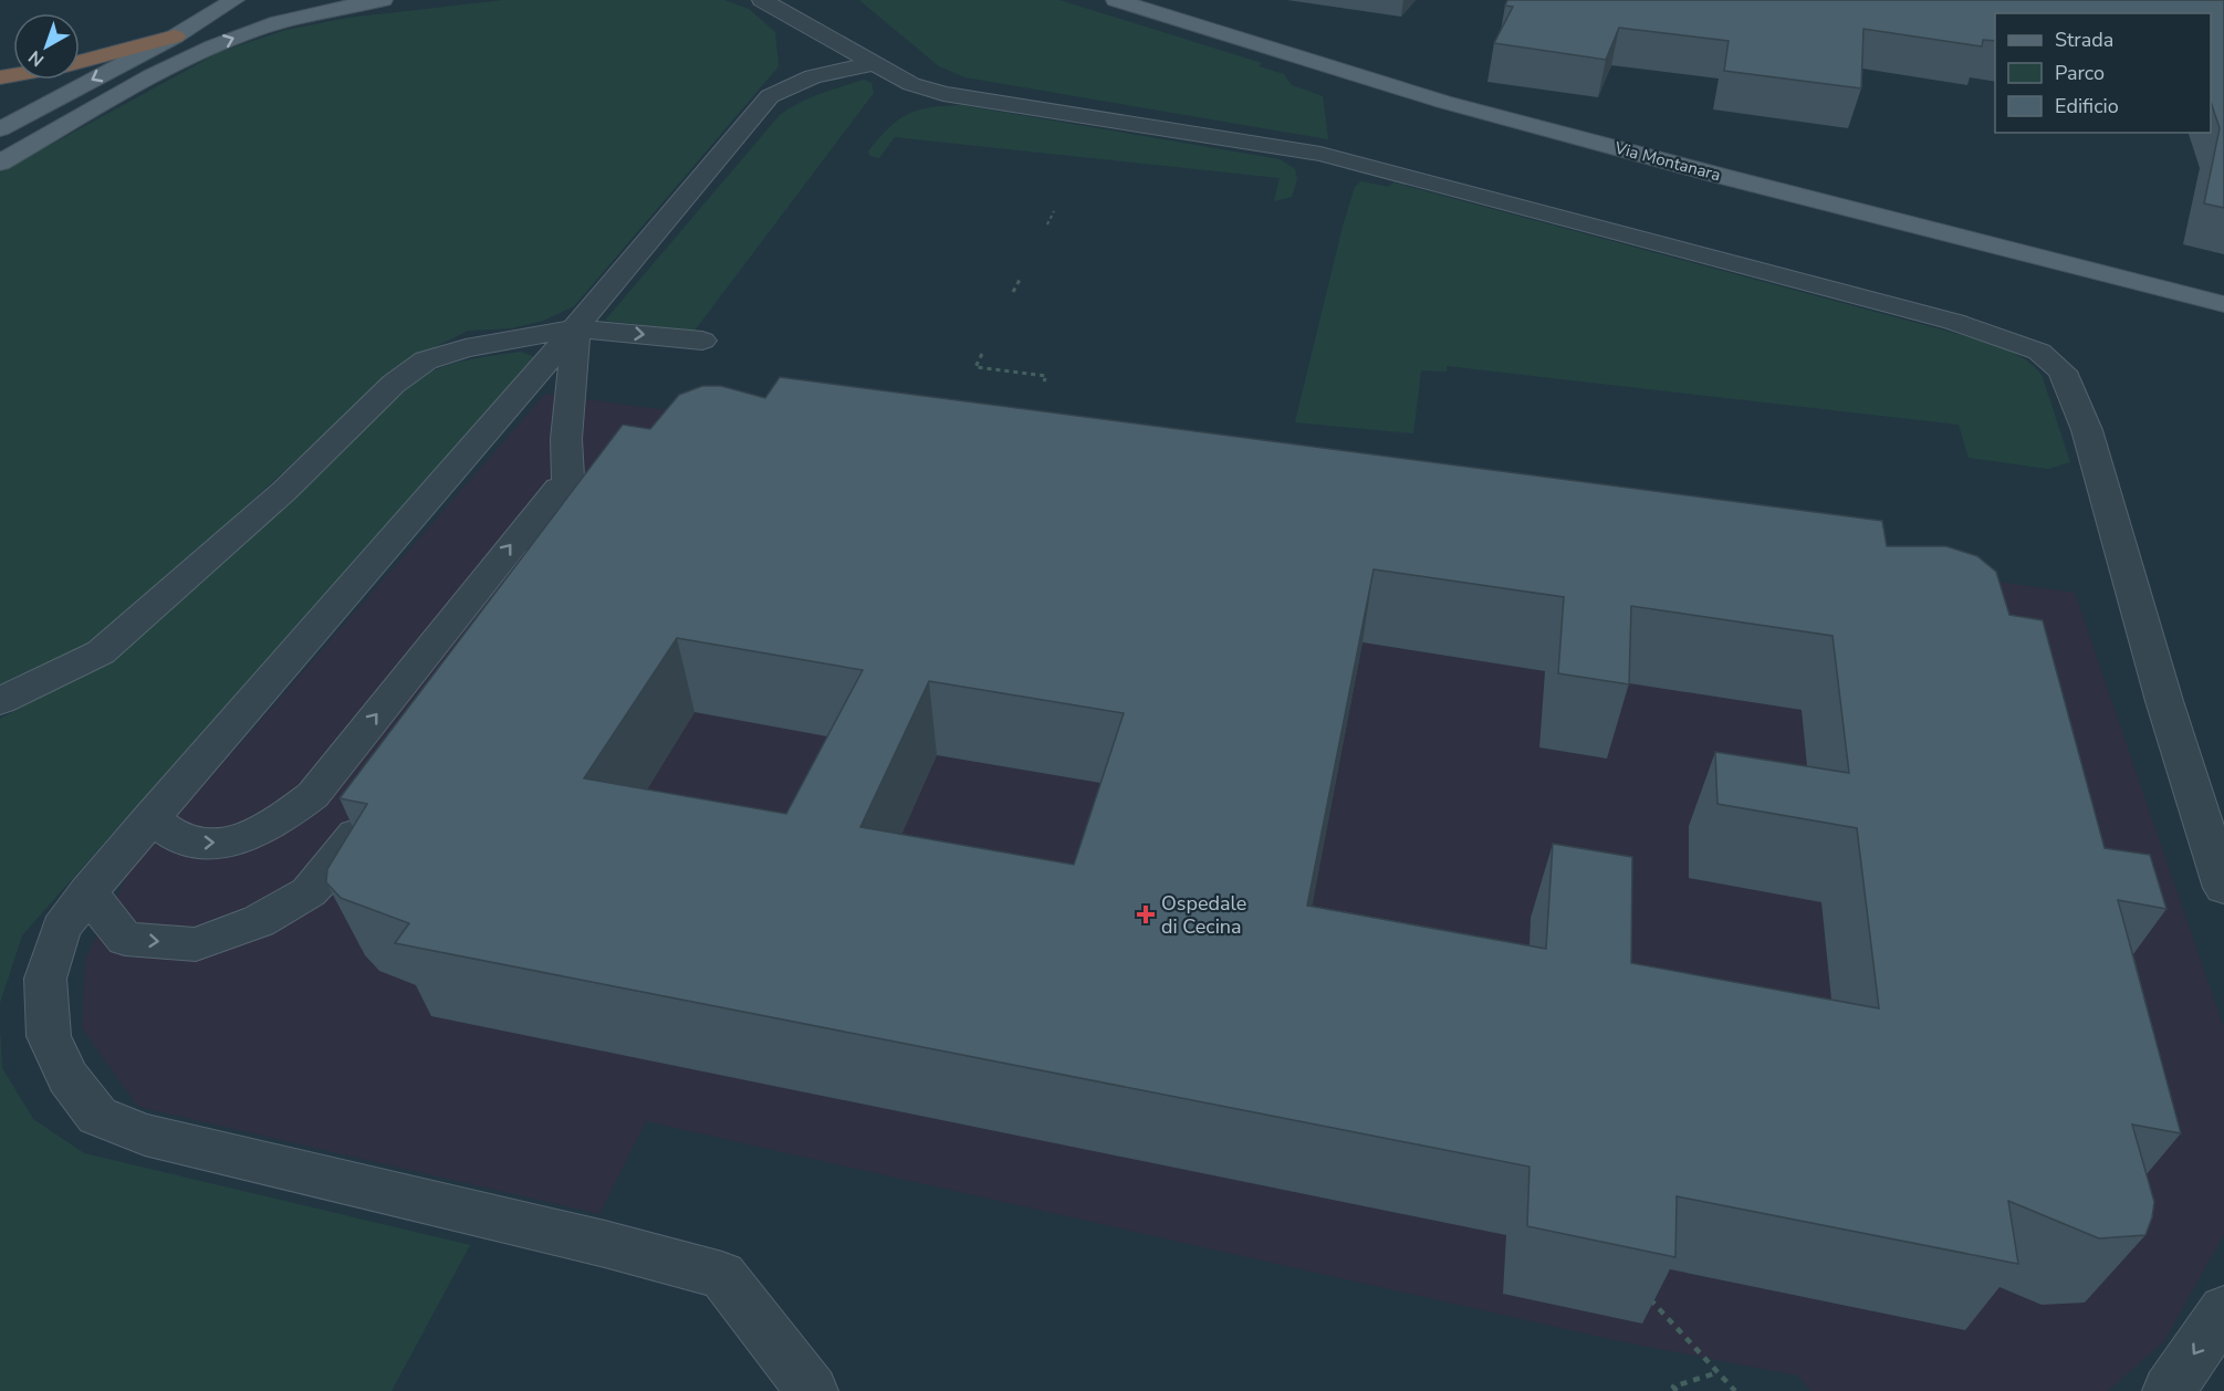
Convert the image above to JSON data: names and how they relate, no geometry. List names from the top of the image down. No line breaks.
{"streets":{"main road":["Via Montanara"]},"places":{"health":["Ospedale di Cecina"]},"legend":["Strada","Parco","Edificio"],"north":"bottom left"}
